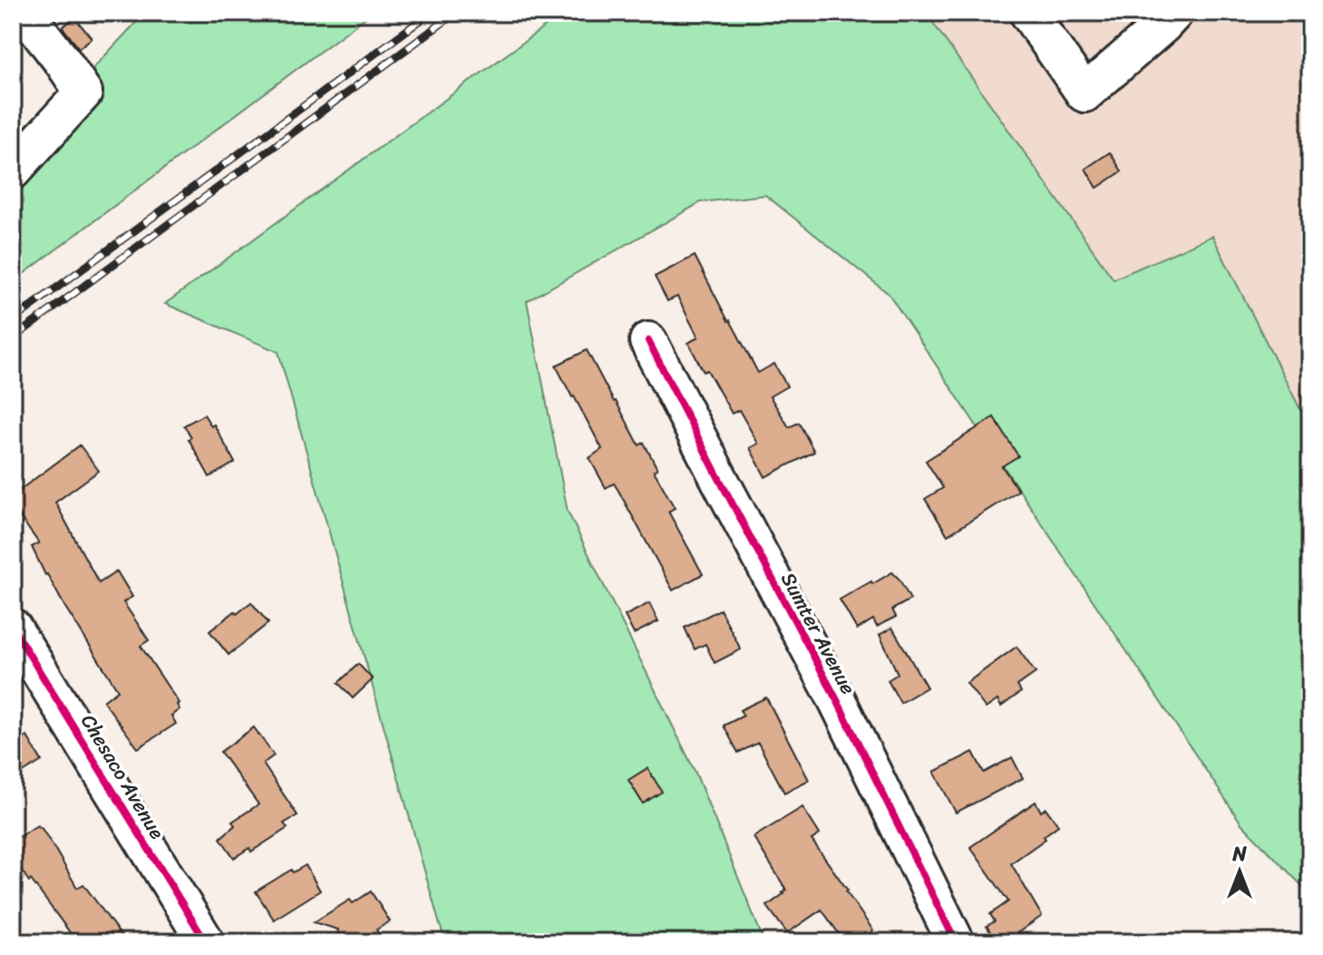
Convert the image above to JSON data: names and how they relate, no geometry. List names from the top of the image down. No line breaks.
{"streets":{"street":["Sumter Avenue","Chesaco Avenue"]},"north":"top"}
